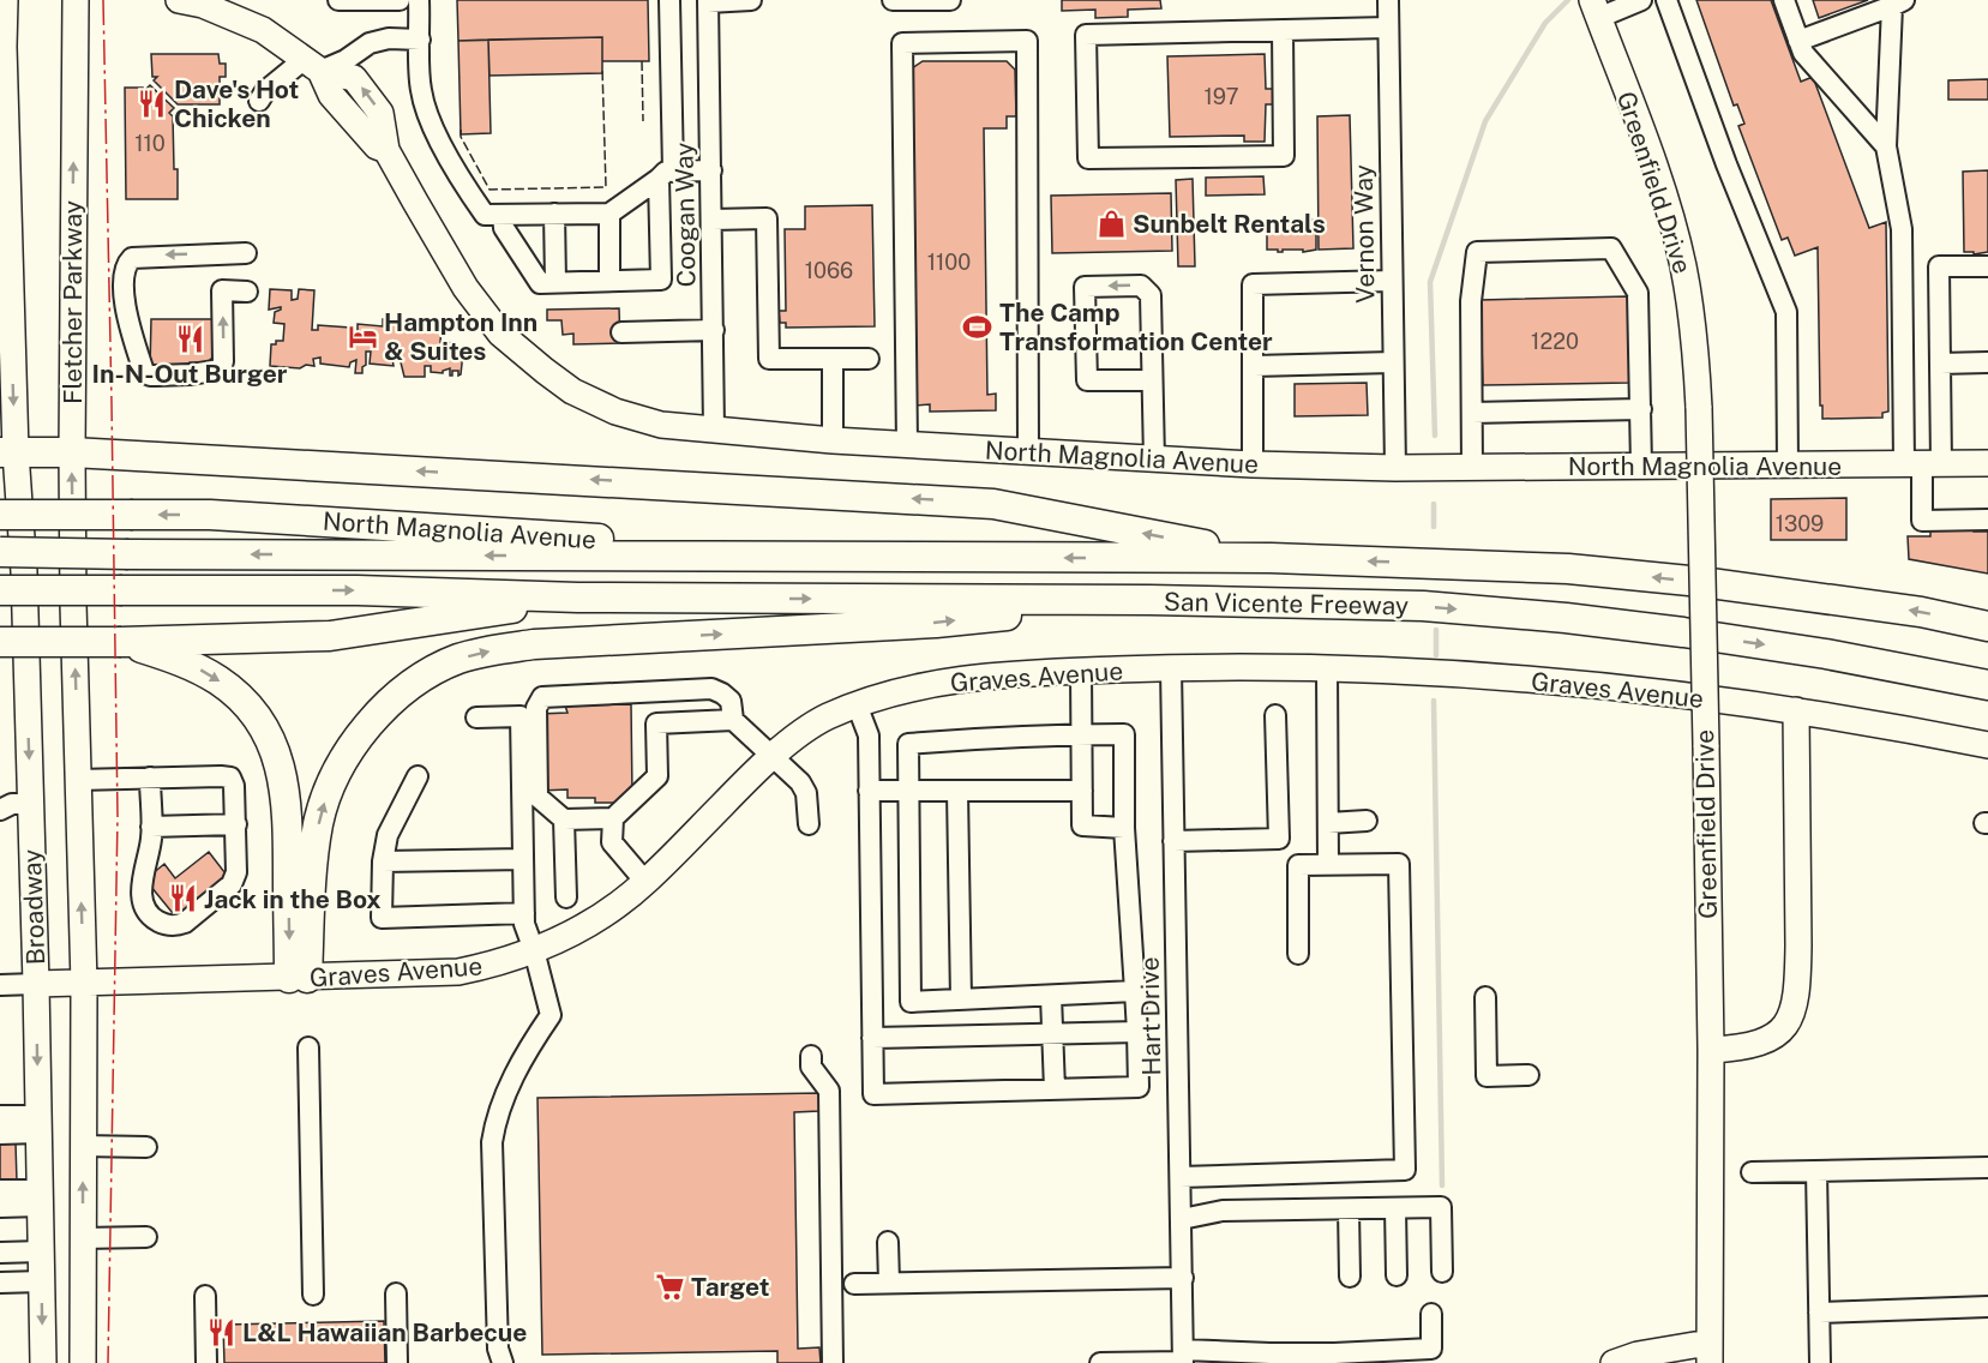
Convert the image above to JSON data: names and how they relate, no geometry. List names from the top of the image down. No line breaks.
{"streets":{"highway":["North Magnolia Avenue","San Vicente Freeway"],"main road":["Greenfield Drive","Fletcher Parkway","Graves Avenue","Broadway"],"street":["Coogan Way","Vernon Way","Hart Drive"]},"crossings":[["Coogan Way","North Magnolia Avenue"],["Vernon Way","North Magnolia Avenue"],["Fletcher Parkway","Broadway"],["North Magnolia Avenue","San Vicente Freeway"],["Graves Avenue","Broadway"],["Graves Avenue","Hart Drive"]],"places":{"restaurant":["Dave's Hot Chicken","In-N-Out Burger","Jack in the Box","L&L Hawaiian Barbecue"],"shop":["Sunbelt Rentals"],"sports":["The Camp Transformation Center"],"hotel":["Hampton Inn & Suites"],"supermarket":["Target"]},"house_numbers":["197","110","1100","1066","1220","1309"]}
